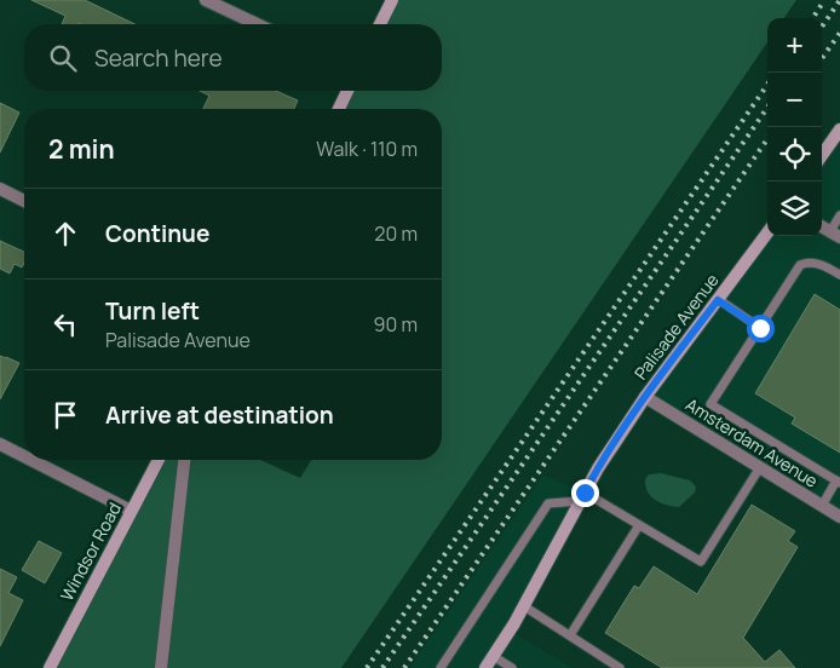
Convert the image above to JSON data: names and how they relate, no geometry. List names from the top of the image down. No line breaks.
{"streets":{"street":["Palisade Avenue","Amsterdam Avenue","Windsor Road"]},"crossings":[["Palisade Avenue","Amsterdam Avenue"]],"page":{"map_buttons":["+","−"],"search":"Search here","heading":["2 min","Walk · 110 m"],"list":[["Continue","20 m"],["Turn left","Palisade Avenue","90 m"],"Arrive at destination"]}}
